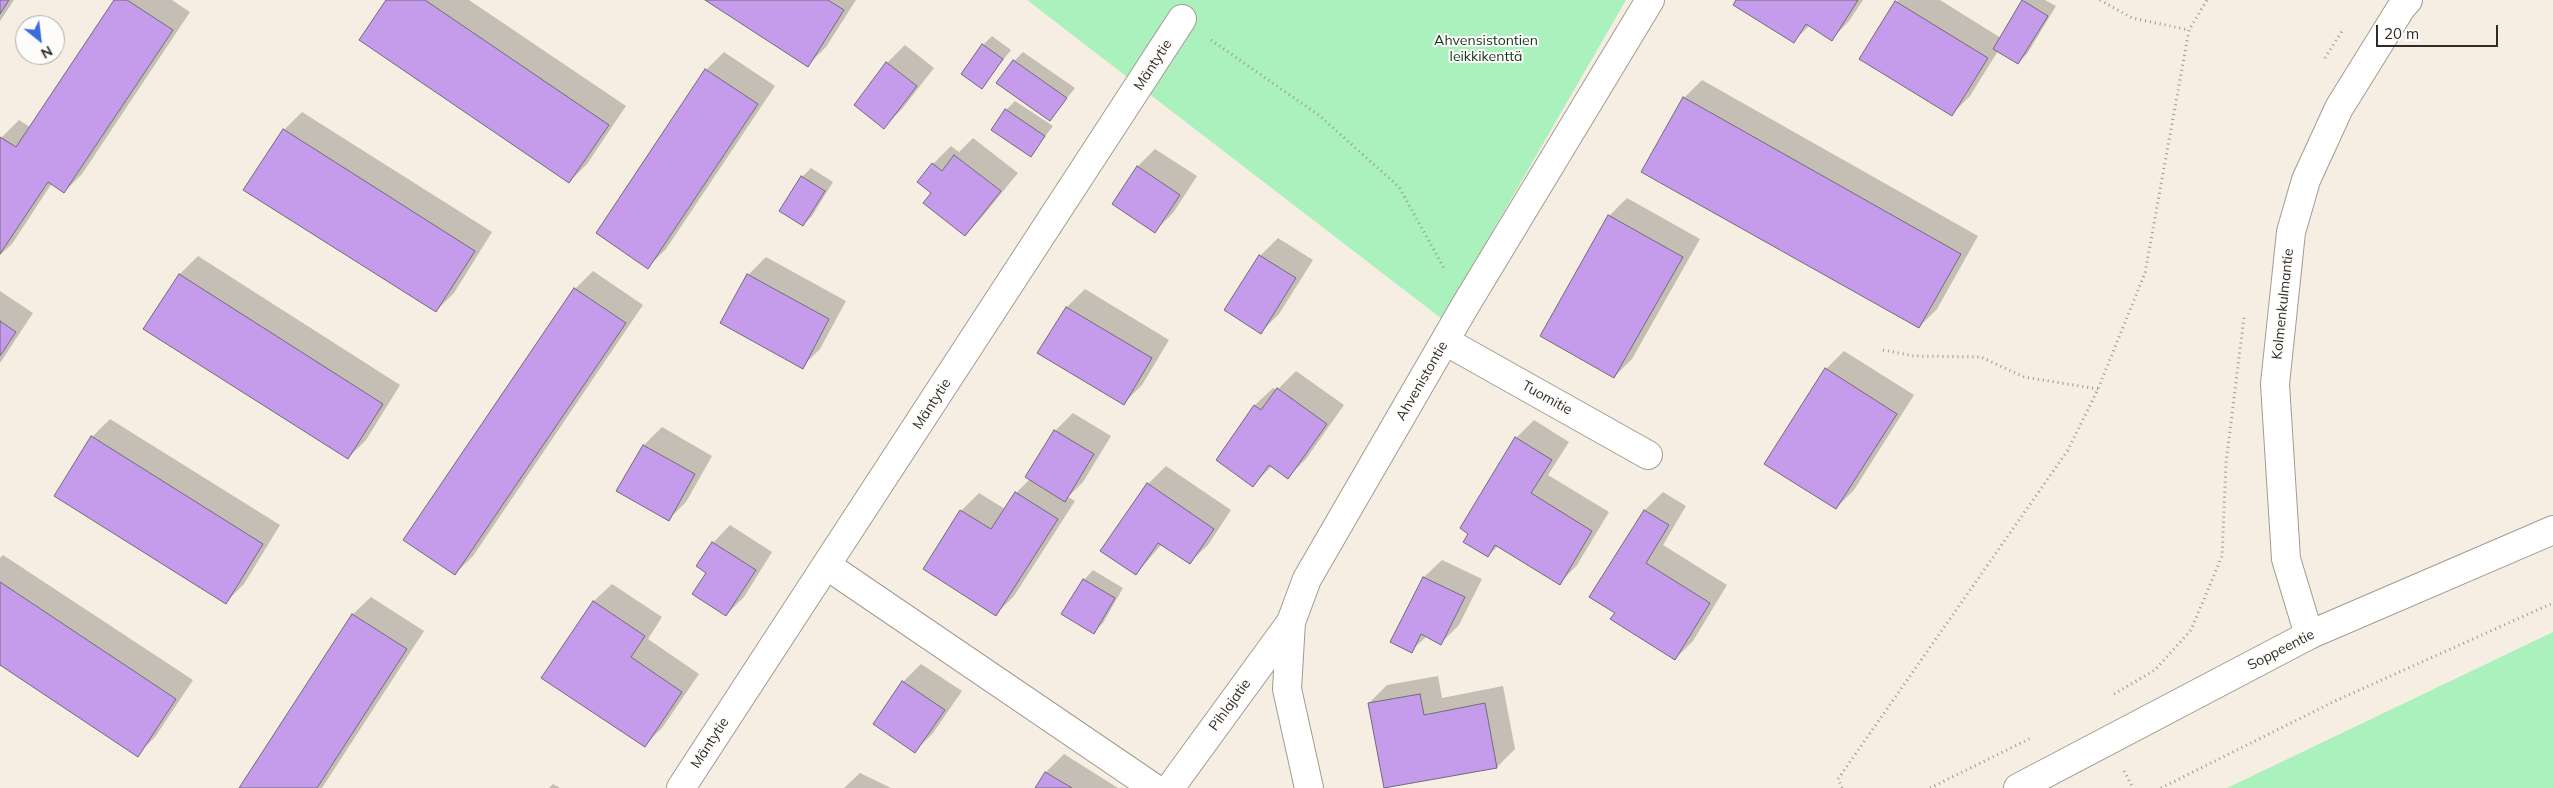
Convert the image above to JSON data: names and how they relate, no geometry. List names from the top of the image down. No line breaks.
{"streets":{"street":["Mäntytie","Kolmenkulmantie","Ahvenistontie","Tuomitie","Soppeentie","Pihlajatie"]},"crossings":[["Kolmenkulmantie","Soppeentie"],["Ahvenistontie","Tuomitie"],["Ahvenistontie","Pihlajatie"]],"parks":["Ahvensistontien leikkikenttä"],"scale_bar":"20 m","north":"bottom right"}
